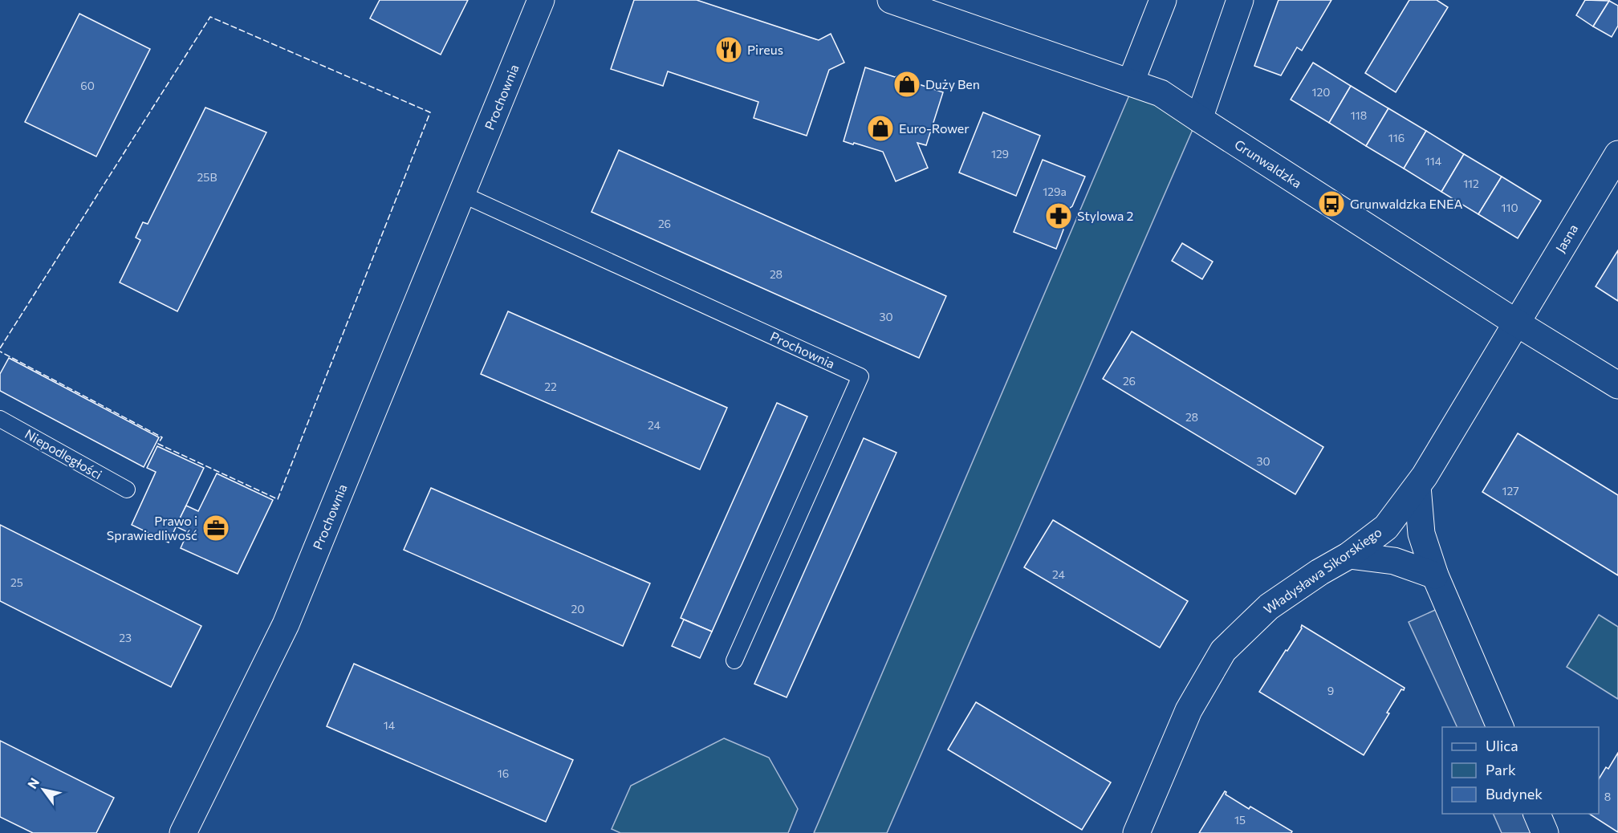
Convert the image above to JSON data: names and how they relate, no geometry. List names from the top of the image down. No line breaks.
{"streets":{"street":["Prochownia","Grunwaldzka","Jasna","Władysława Sikorskiego"],"lane":["Niepodległości"]},"crossings":[["Grunwaldzka","Jasna"],["Jasna","Władysława Sikorskiego"]],"places":{"restaurant":["Pireus"],"shop":["Duży Ben","Euro-Rower"],"bus stop":["Grunwaldzka ENEA"],"pharmacy":["Stylowa 2"],"office":["Prawo i Sprawiedliwość"]},"house_numbers":["60","120","118","116","129","114","25B","112","129a","110","26","28","30","26","22","28","24","30","127","24","25","20","23","9","14","16","8","15"],"legend":["Ulica","Park","Budynek"],"north":"top left"}
